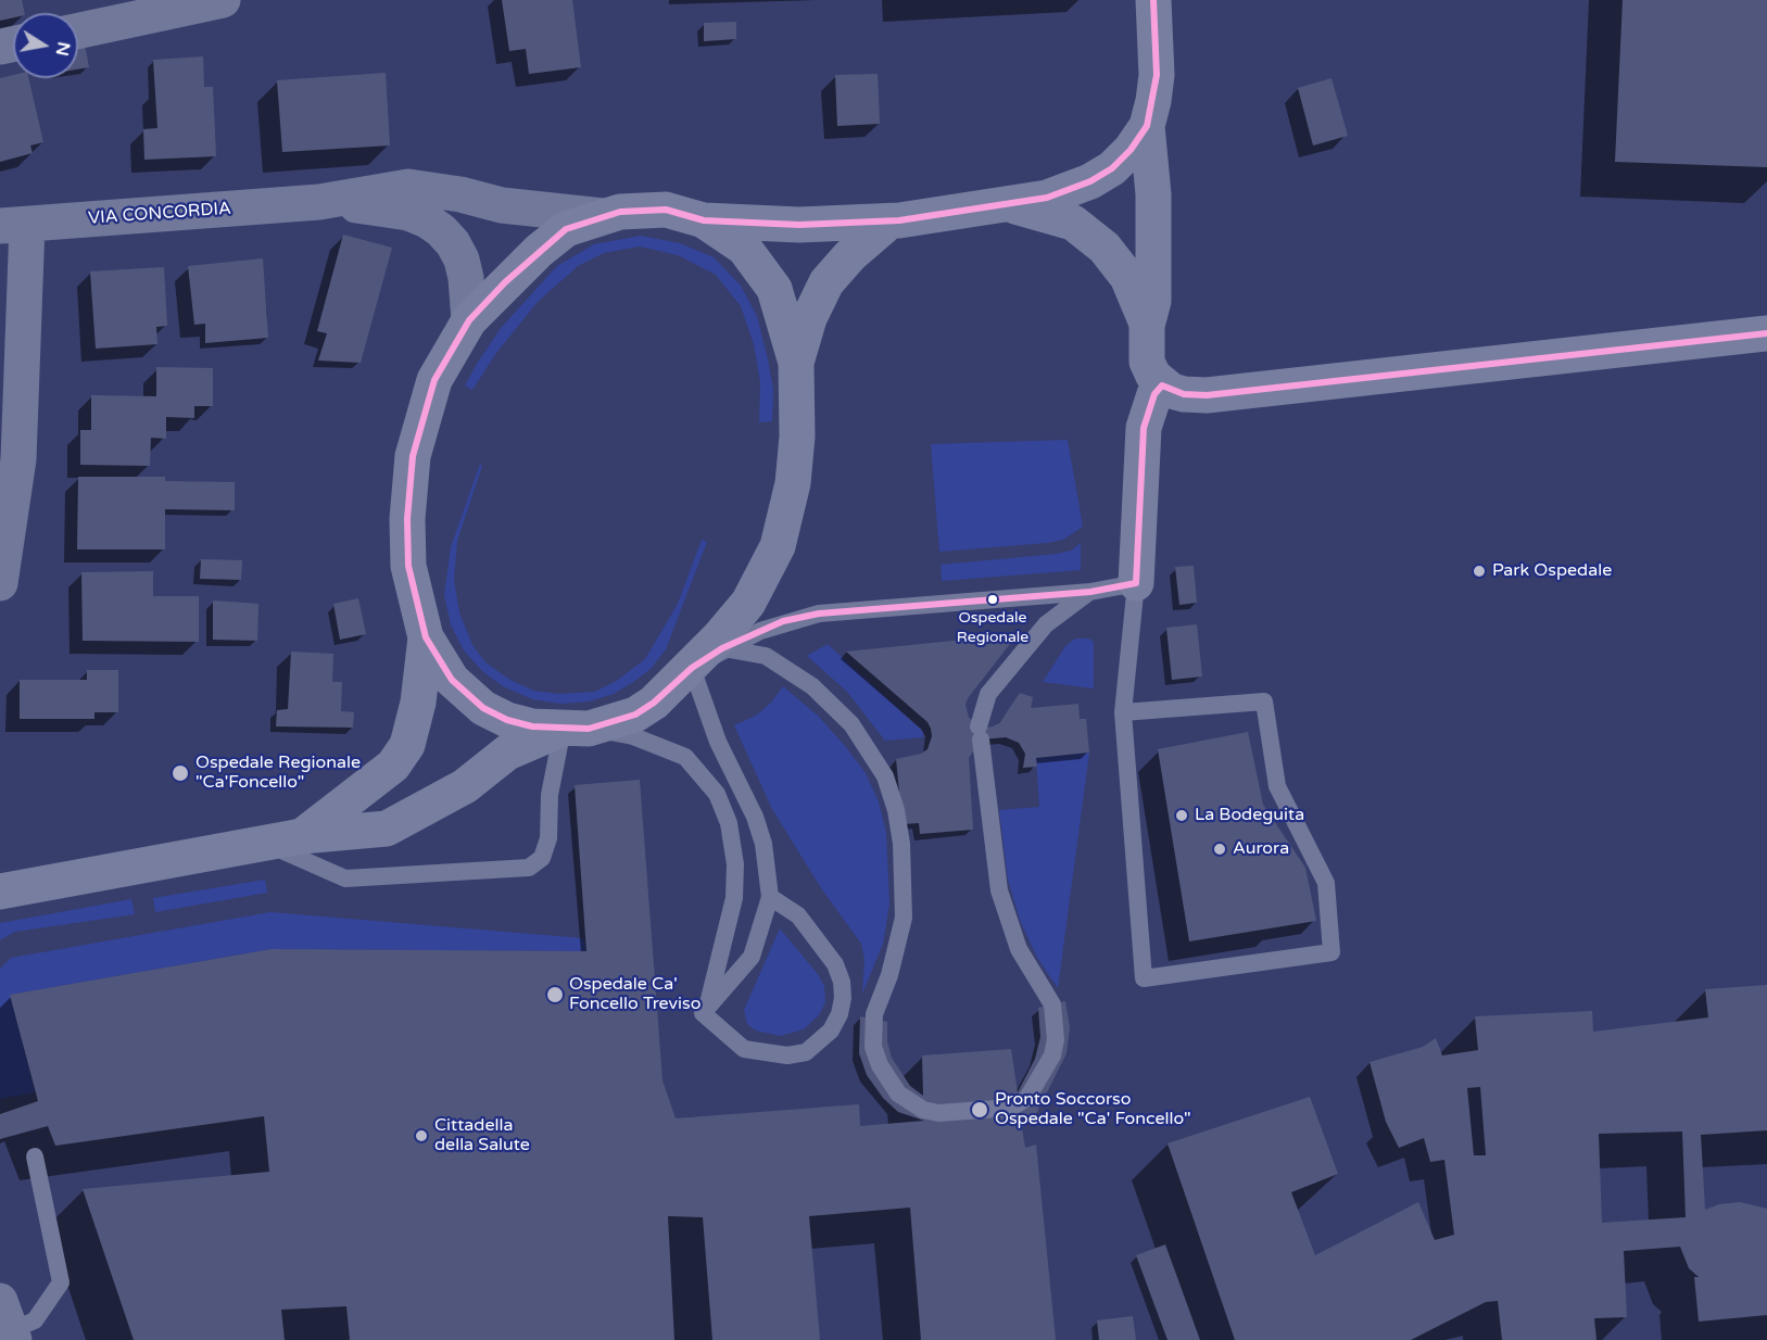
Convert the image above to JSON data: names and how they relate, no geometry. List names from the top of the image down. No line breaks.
{"streets":{"street":["VIA CONCORDIA"]},"places":["Park Ospedale","Ospedale Regionale","Ospedale Regionale \"Ca'Foncello\"","La Bodeguita","Aurora","Ospedale Ca' Foncello Treviso","Pronto Soccorso Ospedale \"Ca' Foncello\"","Cittadella della Salute"],"north":"right"}
